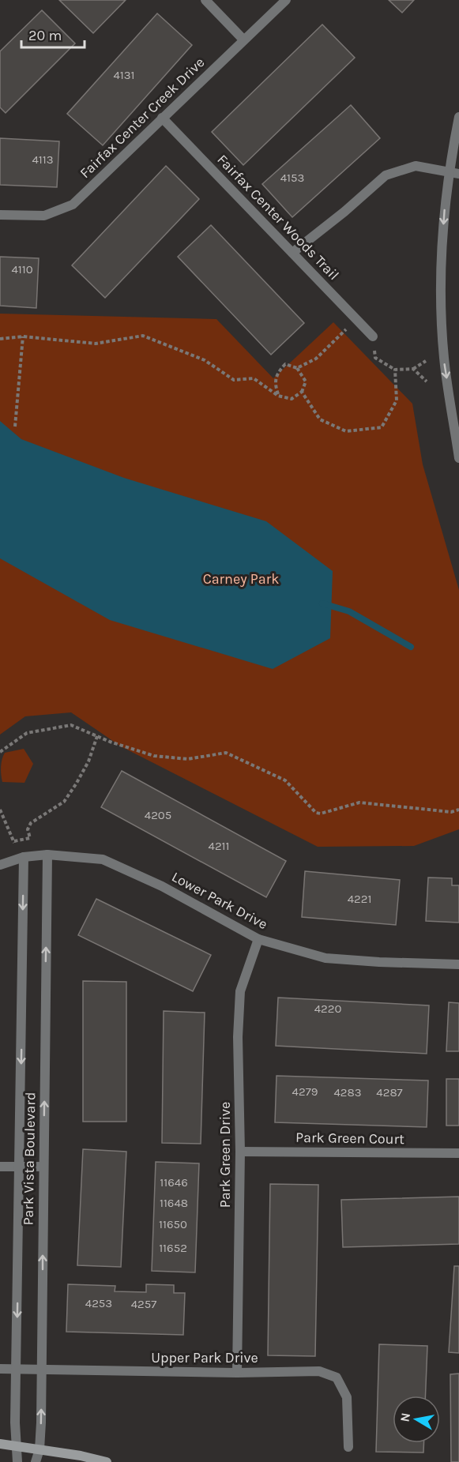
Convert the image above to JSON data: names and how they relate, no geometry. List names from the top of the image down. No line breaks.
{"streets":{"street":["Fairfax Center Creek Drive","Fairfax Center Woods Trail","Lower Park Drive","Park Green Court","Park Green Drive","Park Vista Boulevard","Upper Park Drive"]},"crossings":[["Fairfax Center Creek Drive","Fairfax Center Woods Trail"],["Lower Park Drive","Park Green Drive"],["Lower Park Drive","Park Vista Boulevard"],["Park Green Court","Park Green Drive"],["Park Green Drive","Upper Park Drive"],["Park Vista Boulevard","Upper Park Drive"]],"parks":["Carney Park"],"house_numbers":["4131","4113","4153","4110","4205","4211","4221","4220","4279","4283","4287","11646","11648","11650","11652","4253","4257"],"scale_bar":"20 m","north":"left"}
